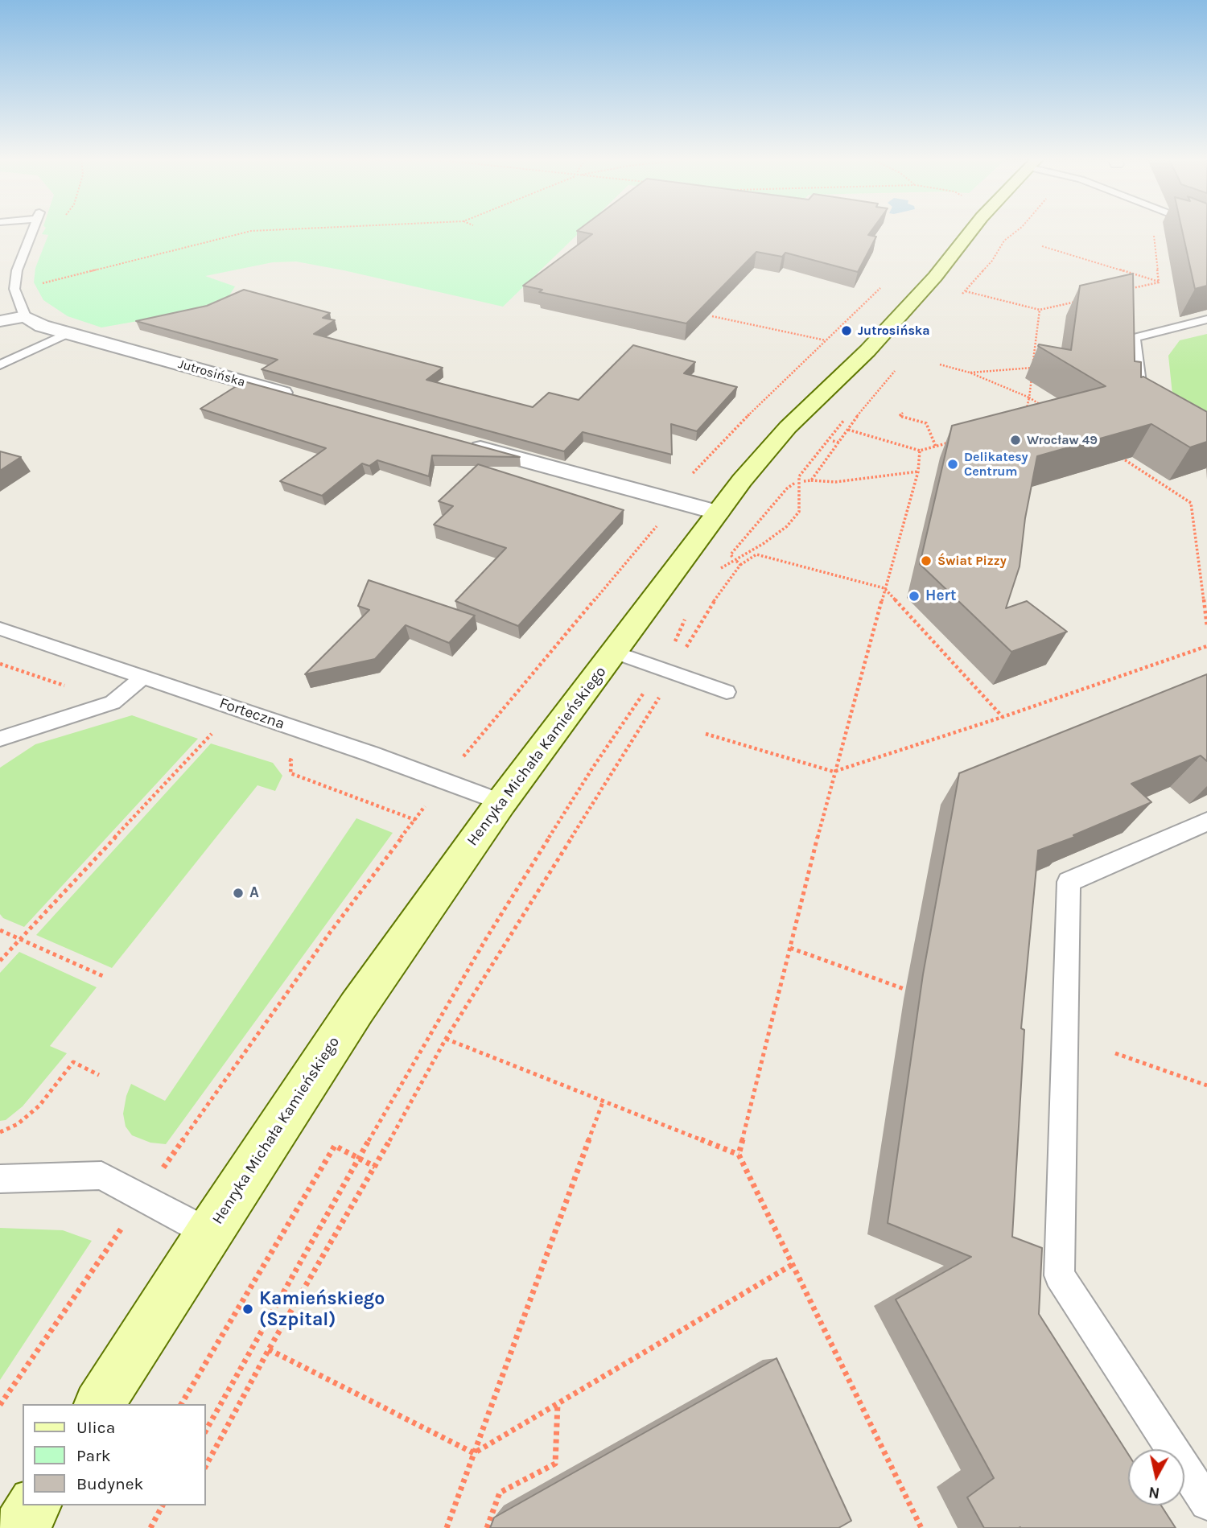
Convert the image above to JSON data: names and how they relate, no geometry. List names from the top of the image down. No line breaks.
{"streets":{"street":["Jutrosińska","Henryka Michała Kamieńskiego"],"lane":["Forteczna"]},"crossings":[["Forteczna","Henryka Michała Kamieńskiego"]],"places":["Jutrosińska","Wrocław 49","Delikatesy Centrum","Świat Pizzy","Hert","A","Kamieńskiego (Szpital)"],"legend":["Ulica","Park","Budynek"],"north":"bottom"}
